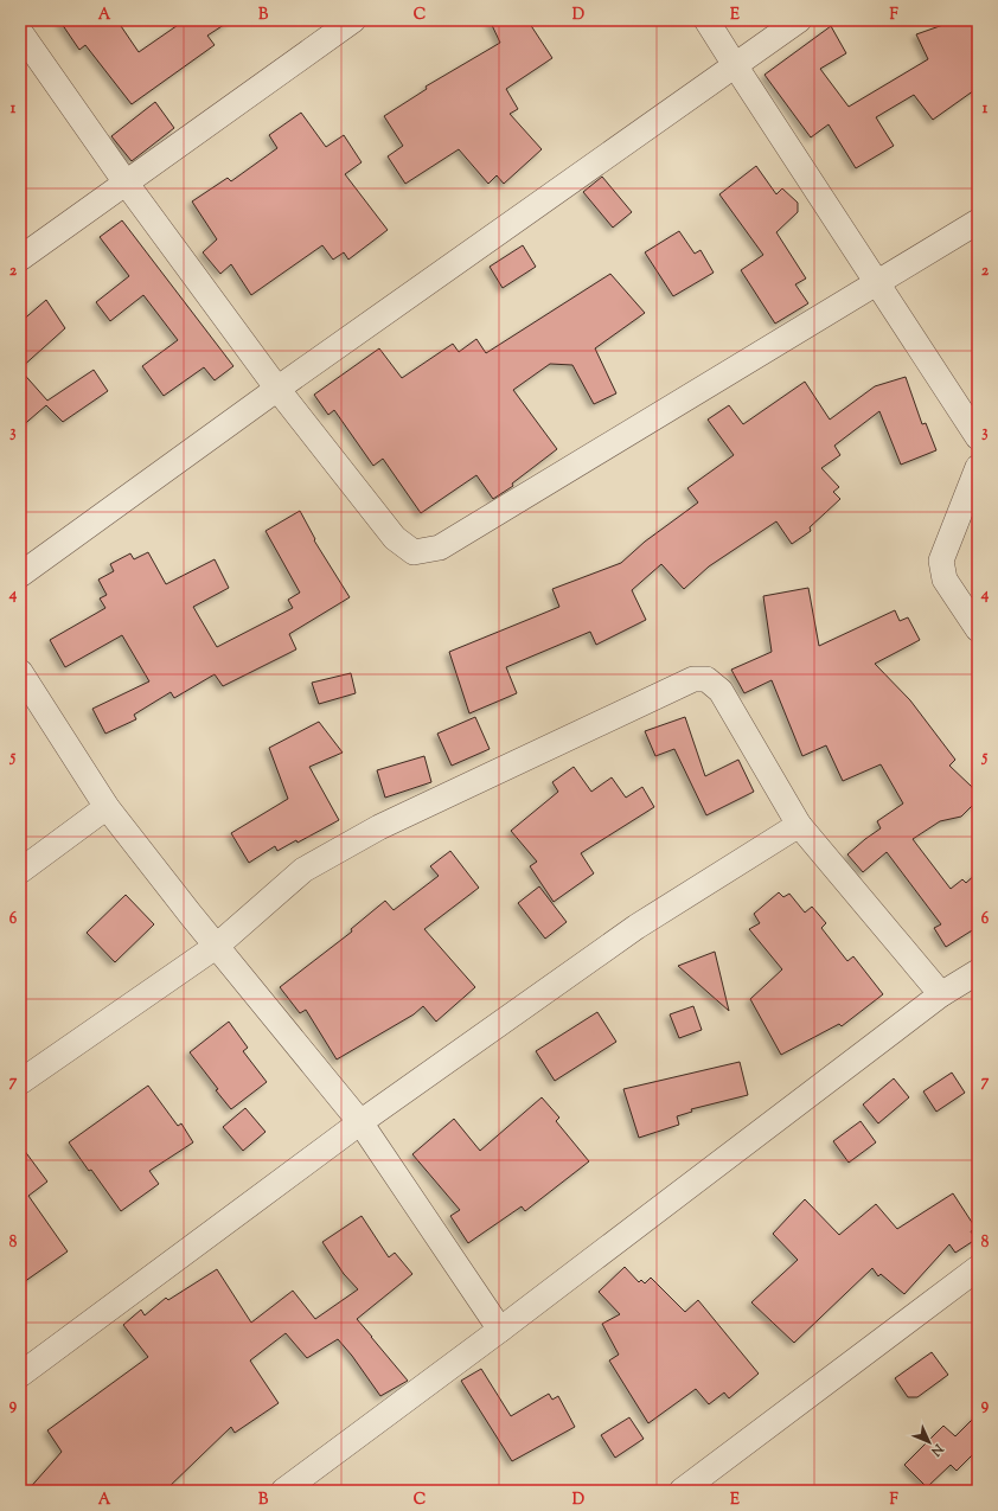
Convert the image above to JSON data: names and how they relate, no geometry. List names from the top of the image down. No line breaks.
{"north":"bottom right","grid":{"columns":["A","B","C","D","E","F"],"rows":["1","2","3","4","5","6","7","8","9"]}}
